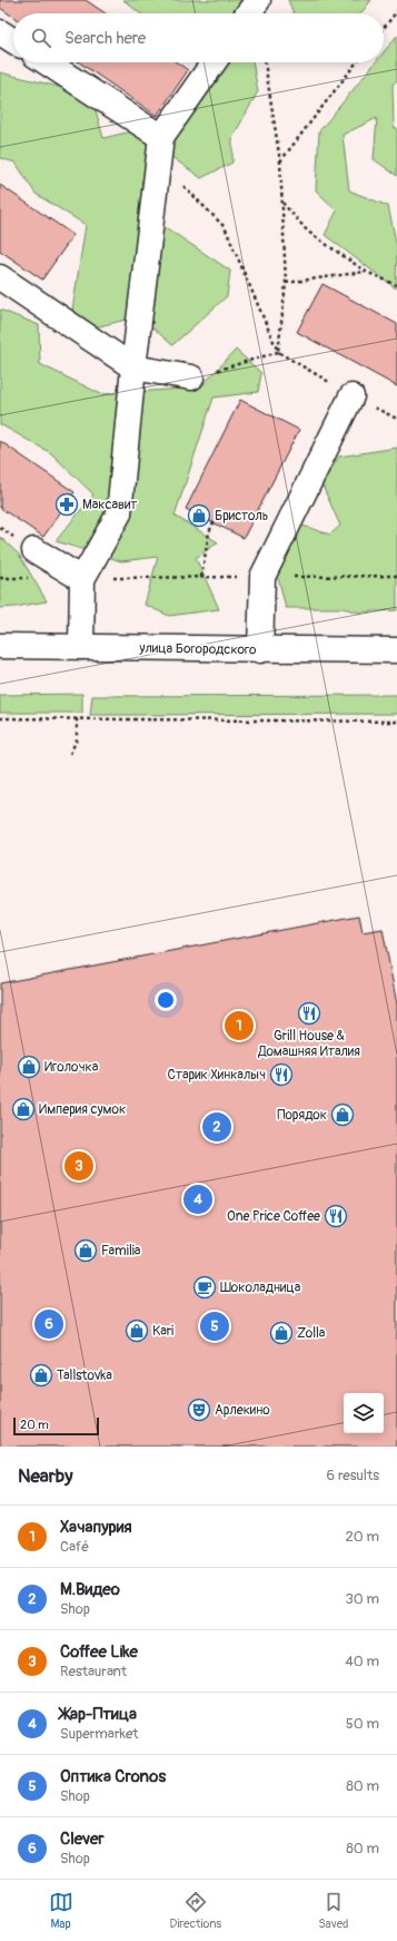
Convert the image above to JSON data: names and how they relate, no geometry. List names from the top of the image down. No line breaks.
{"streets":{"street":["улица Богородского"]},"places":{"pharmacy":["Максавит"],"shop":["Бристоль","Иголочка","Империя сумок","Порядок","Familia","Kari","Zolla","Tallstovka"],"restaurant":["Grill House & Домашняя Италия","Старик Хинкалыч","One Price Coffee"],"cafe":["Шоколадница"],"theatre":["Арлекино"]},"scale_bar":"20 m","page":{"search":"Search here","pins":["1","2","3","4","6","5"],"scale":"20 m","heading":["Nearby","6 results"],"list":[{"mark":"1","name":"Хачапурия","note":"Café","value":"20 m"},{"mark":"2","name":"М.Видео","note":"Shop","value":"30 m"},{"mark":"3","name":"Coffee Like","note":"Restaurant","value":"40 m"},{"mark":"4","name":"Жар-Птица","note":"Supermarket","value":"50 m"},{"mark":"5","name":"Оптика Cronos","note":"Shop","value":"80 m"},{"mark":"6","name":"Clever","note":"Shop","value":"80 m"}],"nav":["Map","Directions","Saved"]}}
